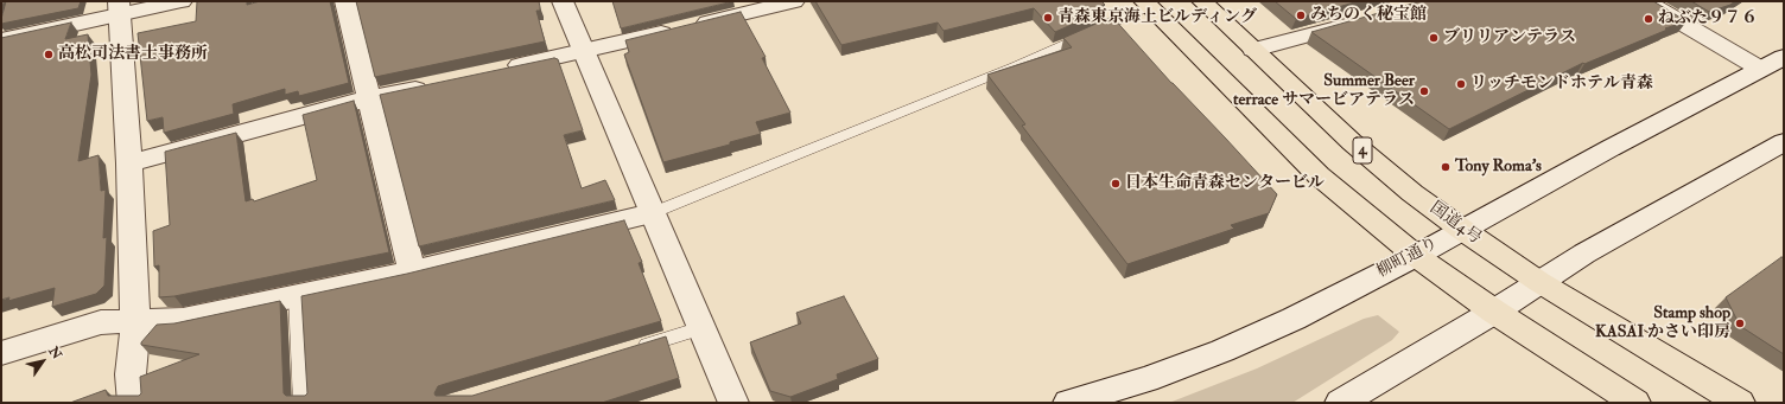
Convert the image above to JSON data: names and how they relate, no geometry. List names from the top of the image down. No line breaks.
{"streets":{"highway":["4","国道4号"],"street":["柳町通り"]},"crossings":[["国道4号","柳町通り"]],"places":["みちのく秘宝館","青森東京海上ビルディング","ねぶた９７６","ブリリアンテラス","高松司法書士事務所","リッチモンドホテル青森","Summer Beer terrace サマービアテラス","Tony Roma's","日本生命青森センタービル","Stamp shop KASAI かさい印房"],"north":"top right"}
